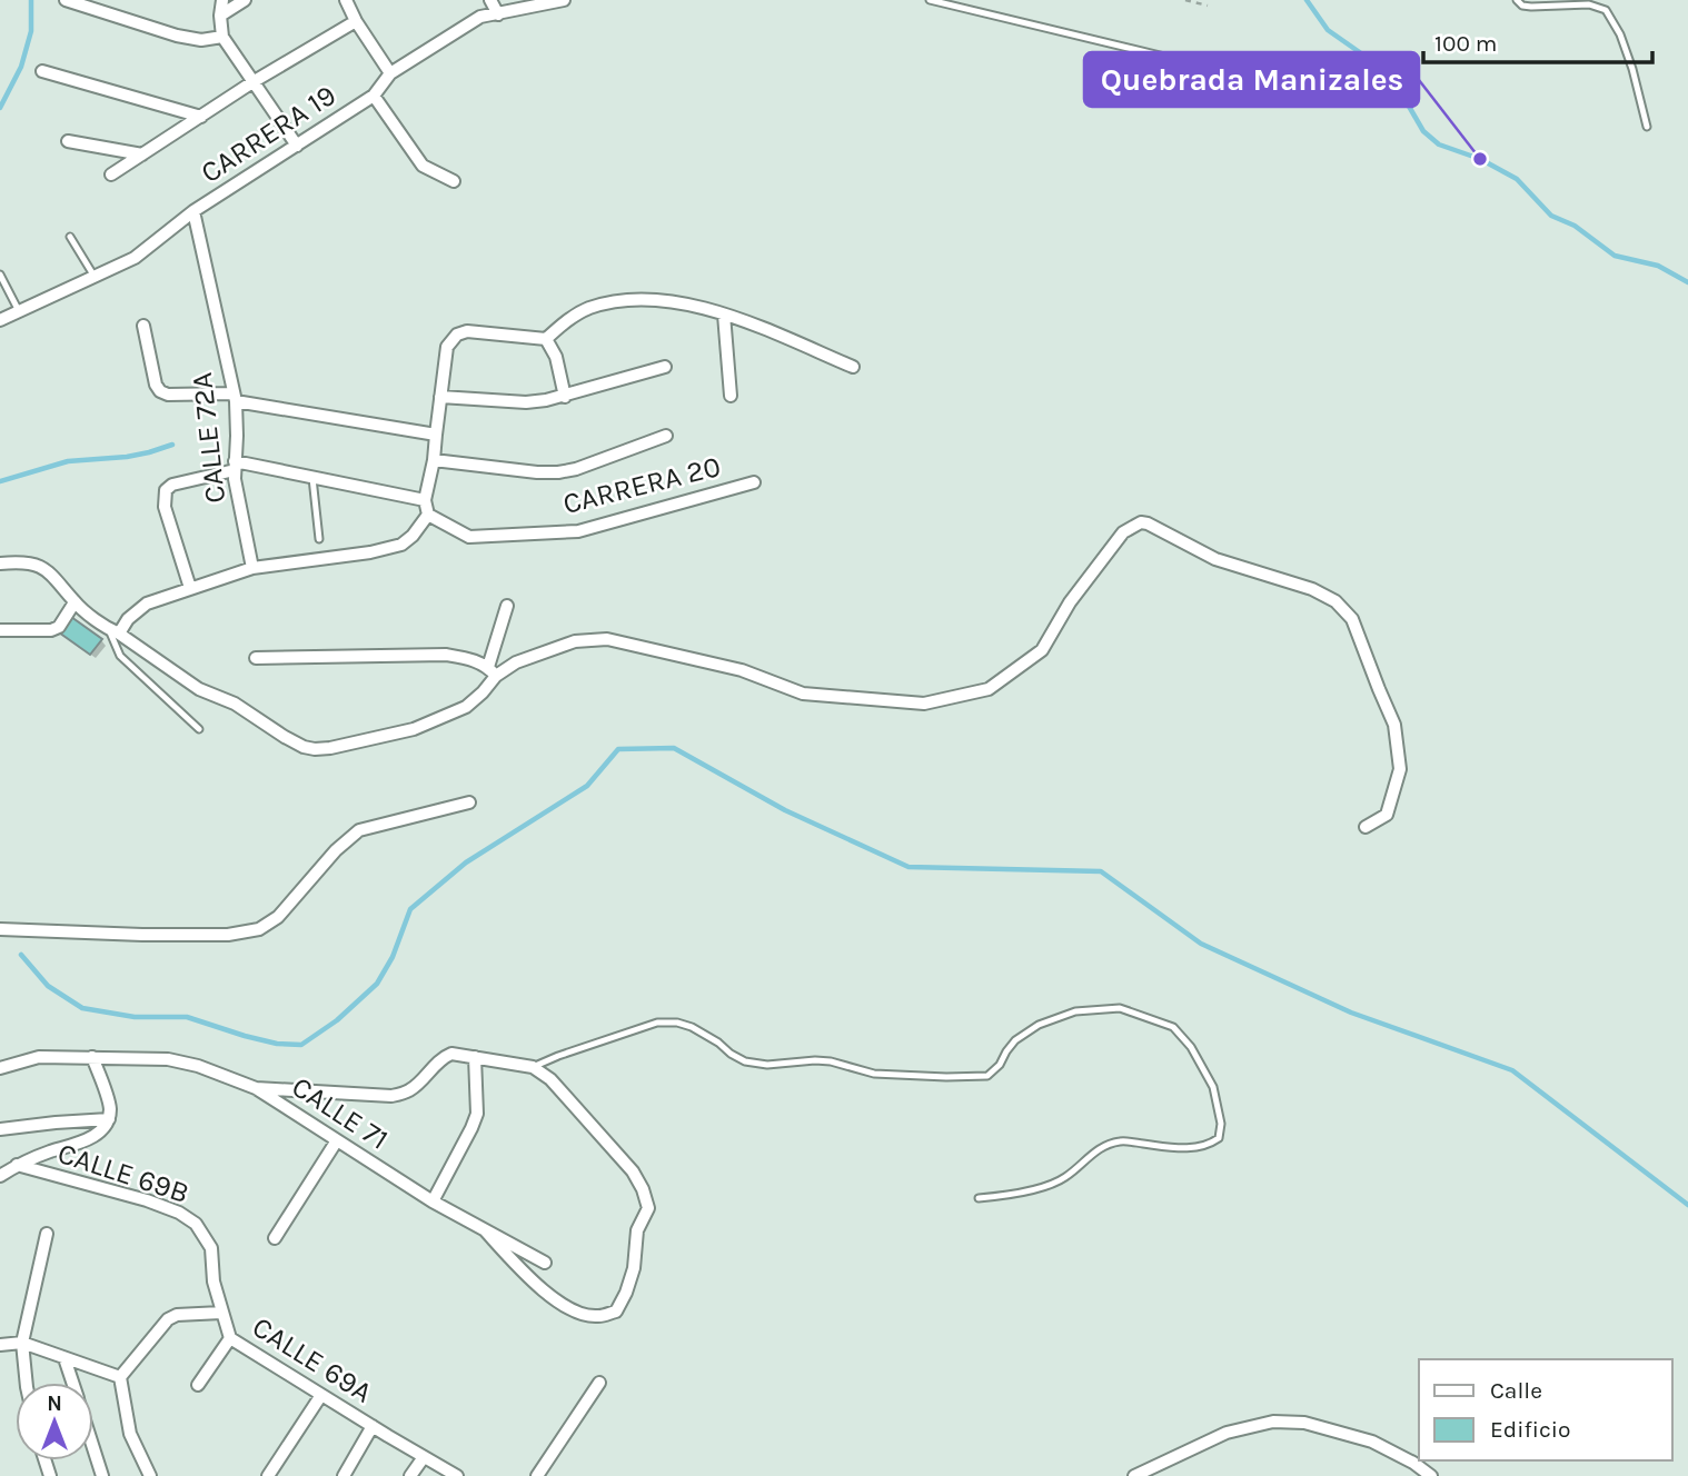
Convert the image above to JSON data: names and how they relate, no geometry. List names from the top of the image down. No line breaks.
{"streets":{"street":["CARRERA 19","CALLE 72A","CARRERA 20","CALLE 71","CALLE 69B","CALLE 69A"]},"crossings":[["CARRERA 19","CALLE 72A"],["CALLE 69B","CALLE 69A"]],"places":["Quebrada Manizales"],"legend":["Calle","Edificio"],"scale_bar":"100 m","north":"top"}
